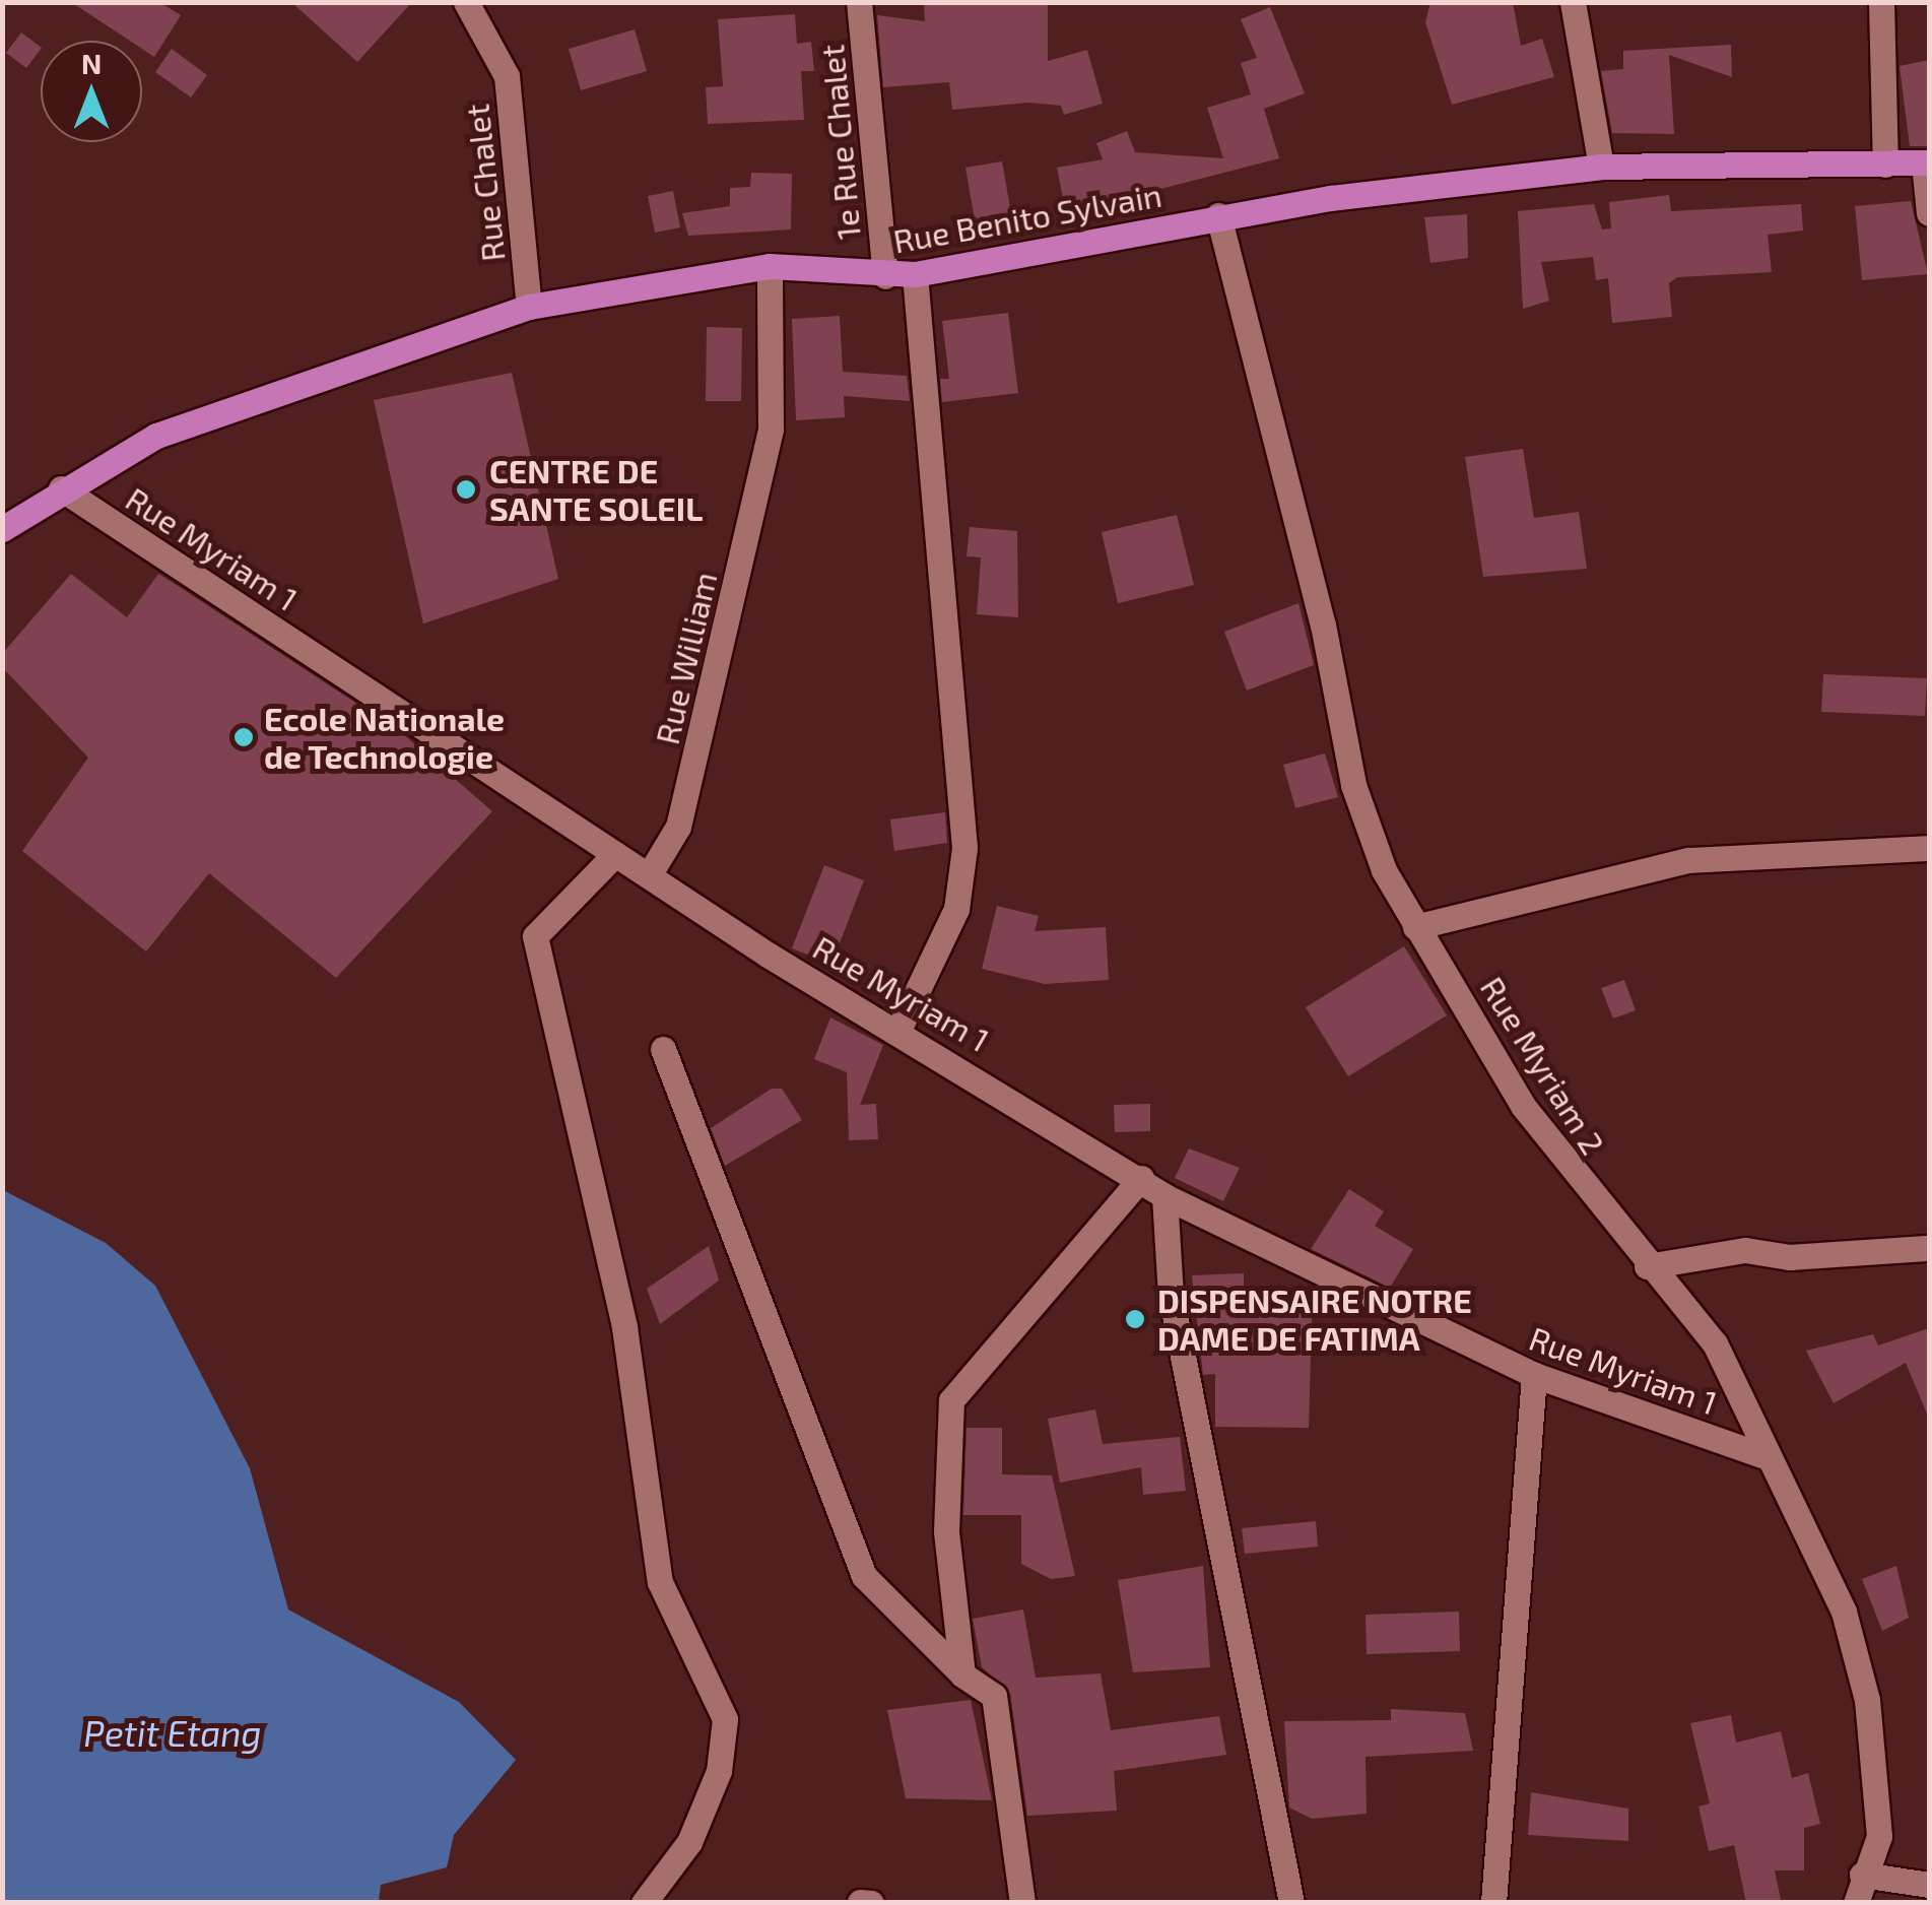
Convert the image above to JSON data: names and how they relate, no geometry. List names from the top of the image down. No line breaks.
{"streets":{"main road":["Rue Benito Sylvain"],"street":["1e Rue Chalet","Rue Chalet","Rue Myriam 1","Rue William","Rue Myriam 2"]},"crossings":[["1e Rue Chalet","Rue Benito Sylvain"],["Rue Chalet","Rue Benito Sylvain"],["Rue Benito Sylvain","Rue Myriam 1"],["Rue Benito Sylvain","Rue William"],["Rue Benito Sylvain","Rue Myriam 2"],["Rue Myriam 1","Rue William"],["Rue Myriam 1","Rue Myriam 2"]],"water":["Petit Etang"],"places":["CENTRE DE SANTE SOLEIL","Ecole Nationale de Technologie","DISPENSAIRE NOTRE DAME DE FATIMA"],"north":"top"}
